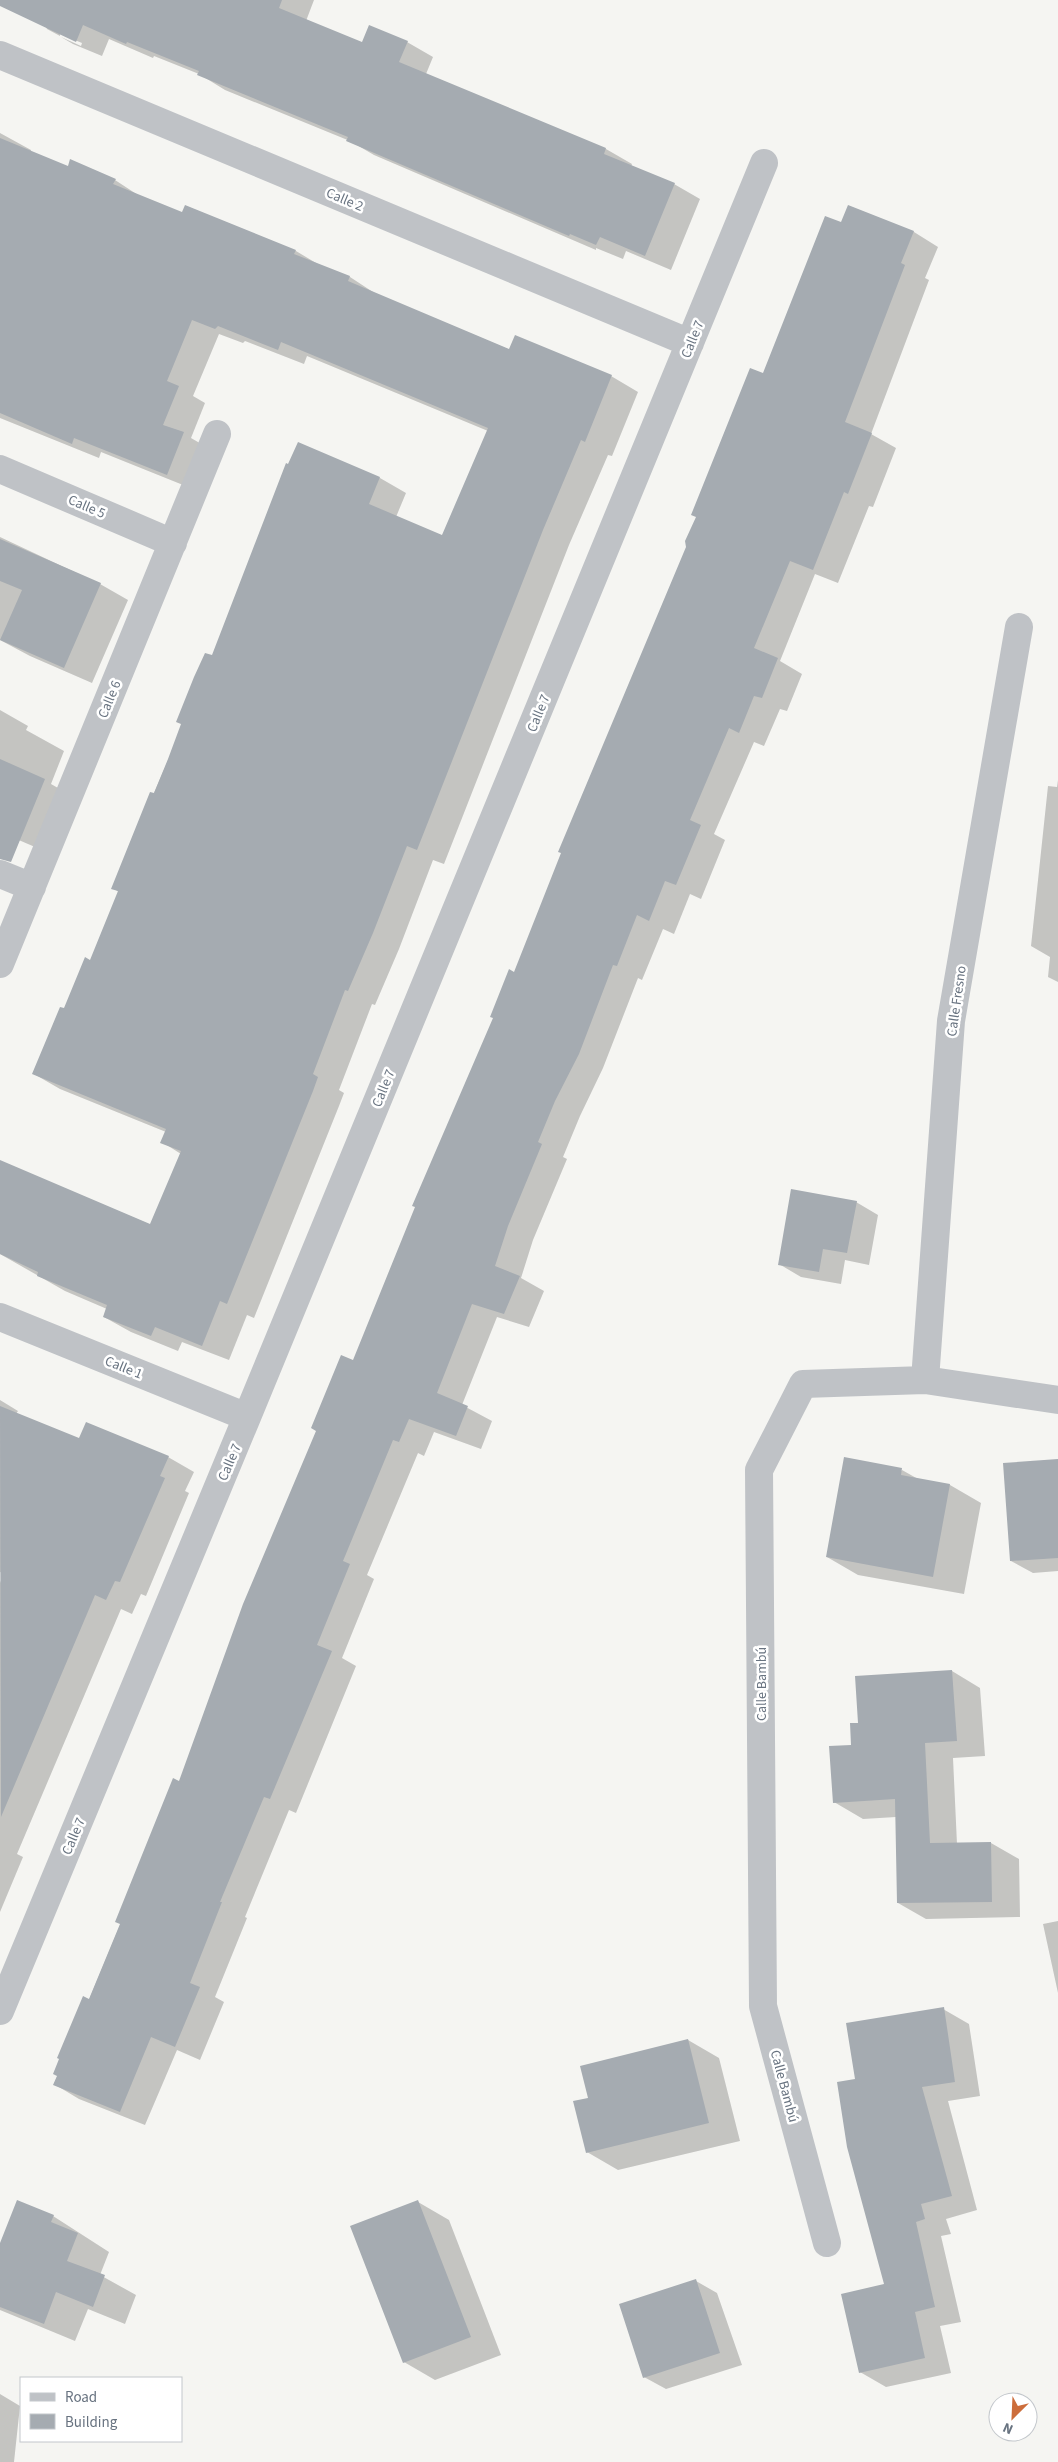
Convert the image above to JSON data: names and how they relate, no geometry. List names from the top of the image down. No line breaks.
{"streets":{"street":["Calle 2","Calle 7","Calle 5","Calle 6","Calle Fresno","Calle 1","Calle Bambú"]},"crossings":[["Calle 2","Calle 7"],["Calle 7","Calle 1"],["Calle 5","Calle 6"],["Calle Fresno","Calle Bambú"]],"legend":["Road","Building"],"north":"bottom left"}
